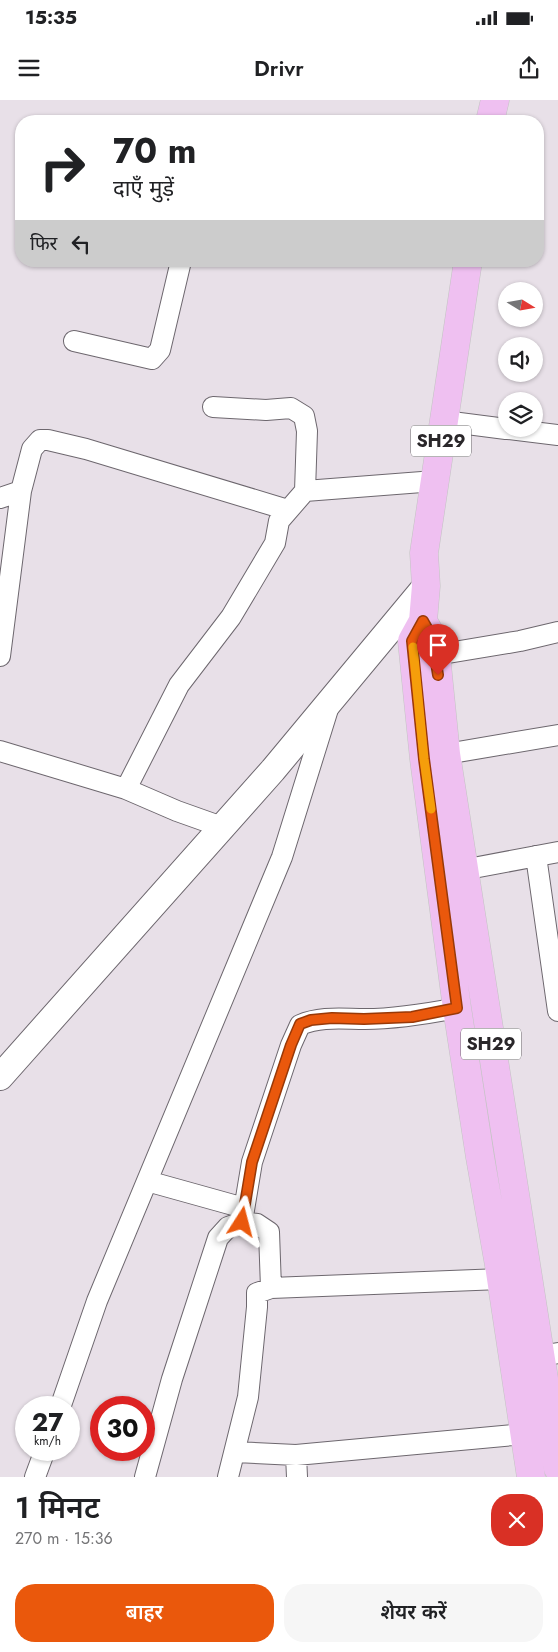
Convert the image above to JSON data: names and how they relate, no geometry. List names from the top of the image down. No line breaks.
{"streets":{"main road":["SH29"]},"north":"right","page":{"status":"15:35","header":"Drivr","turn":["70 m","दाएँ मुड़ें"],"then":"फिर","speed":"27 km/h","limit":"30","heading":["1 मिनट","270 m · 15:36"],"buttons":["बाहर","शेयर करें"]}}
